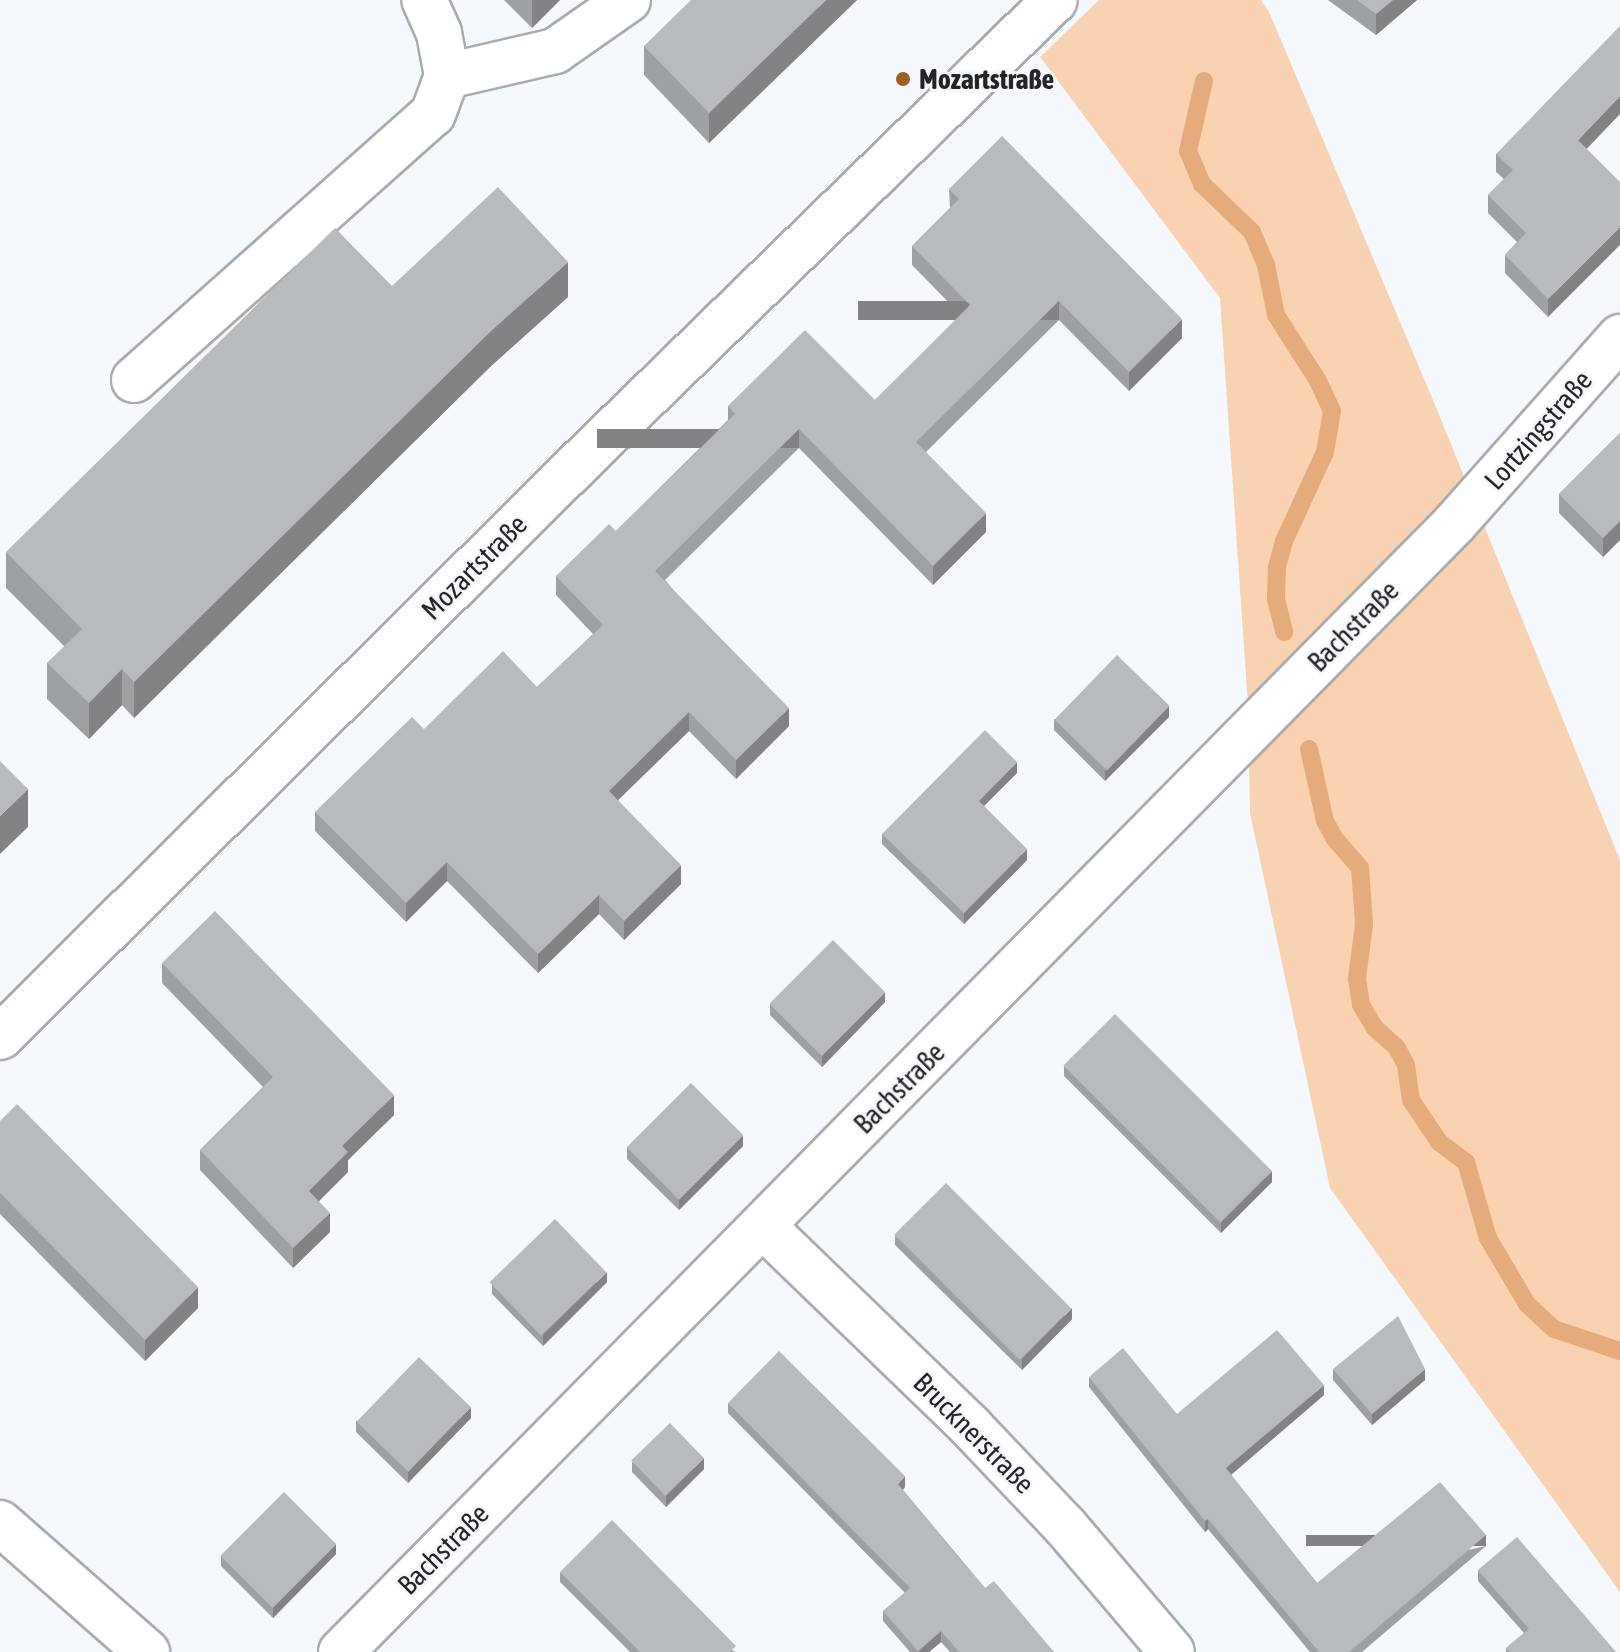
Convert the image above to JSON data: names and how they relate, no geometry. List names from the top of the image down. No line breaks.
{"streets":{"street":["Lortzingstraße","Mozartstraße","Bachstraße","Brucknerstraße"]},"crossings":[["Lortzingstraße","Bachstraße"],["Bachstraße","Brucknerstraße"]],"places":["Mozartstraße"]}
